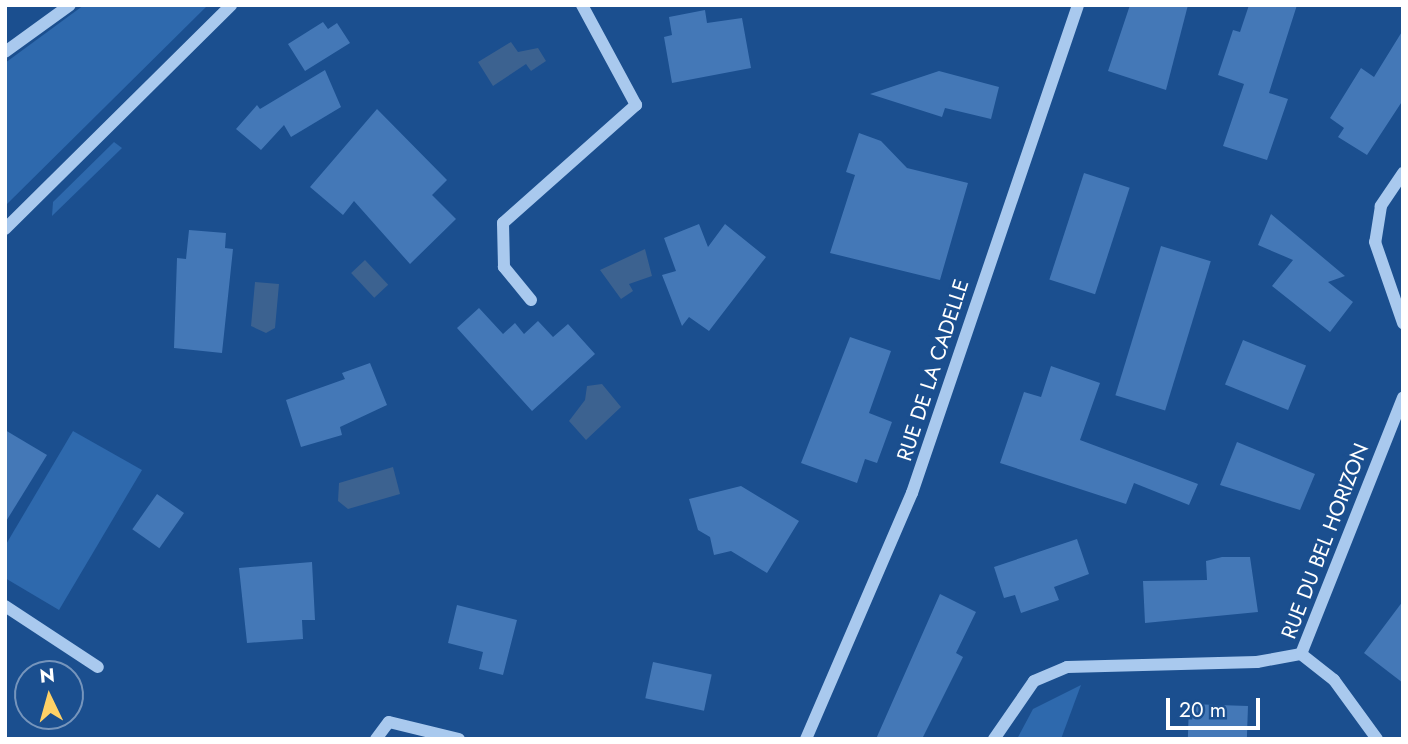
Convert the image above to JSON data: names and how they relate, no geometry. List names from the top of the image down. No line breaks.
{"streets":{"street":["RUE DE LA CADELLE","RUE DU BEL HORIZON"]},"scale_bar":"20 m","north":"top"}
